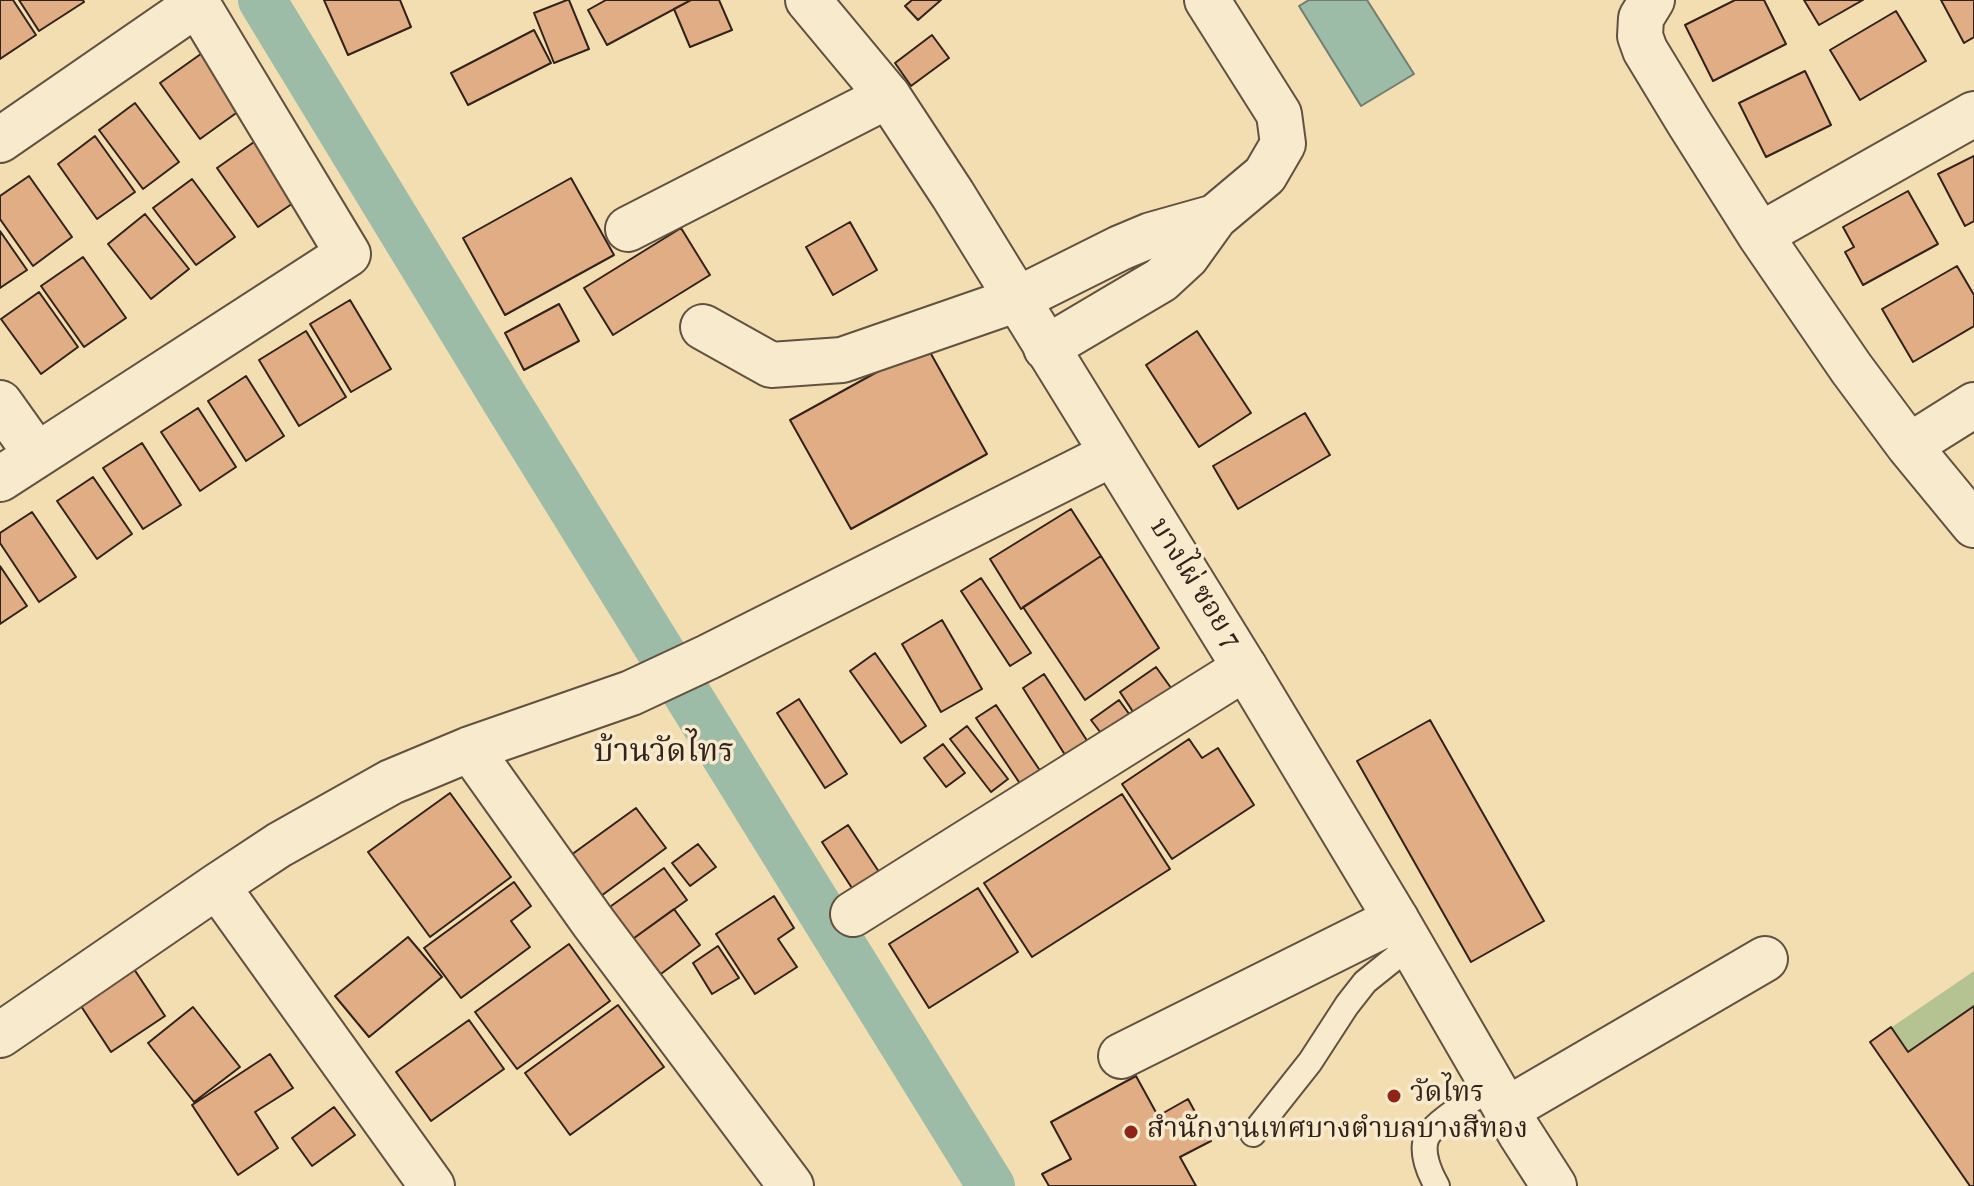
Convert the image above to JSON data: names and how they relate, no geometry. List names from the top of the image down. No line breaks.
{"streets":{"street":["บางไผ่ ซอย 7"]},"districts":["บ้านวัดไทร"],"places":["วัดไทร","สำนักงานเทศบางตำบลบางสีทอง"]}
